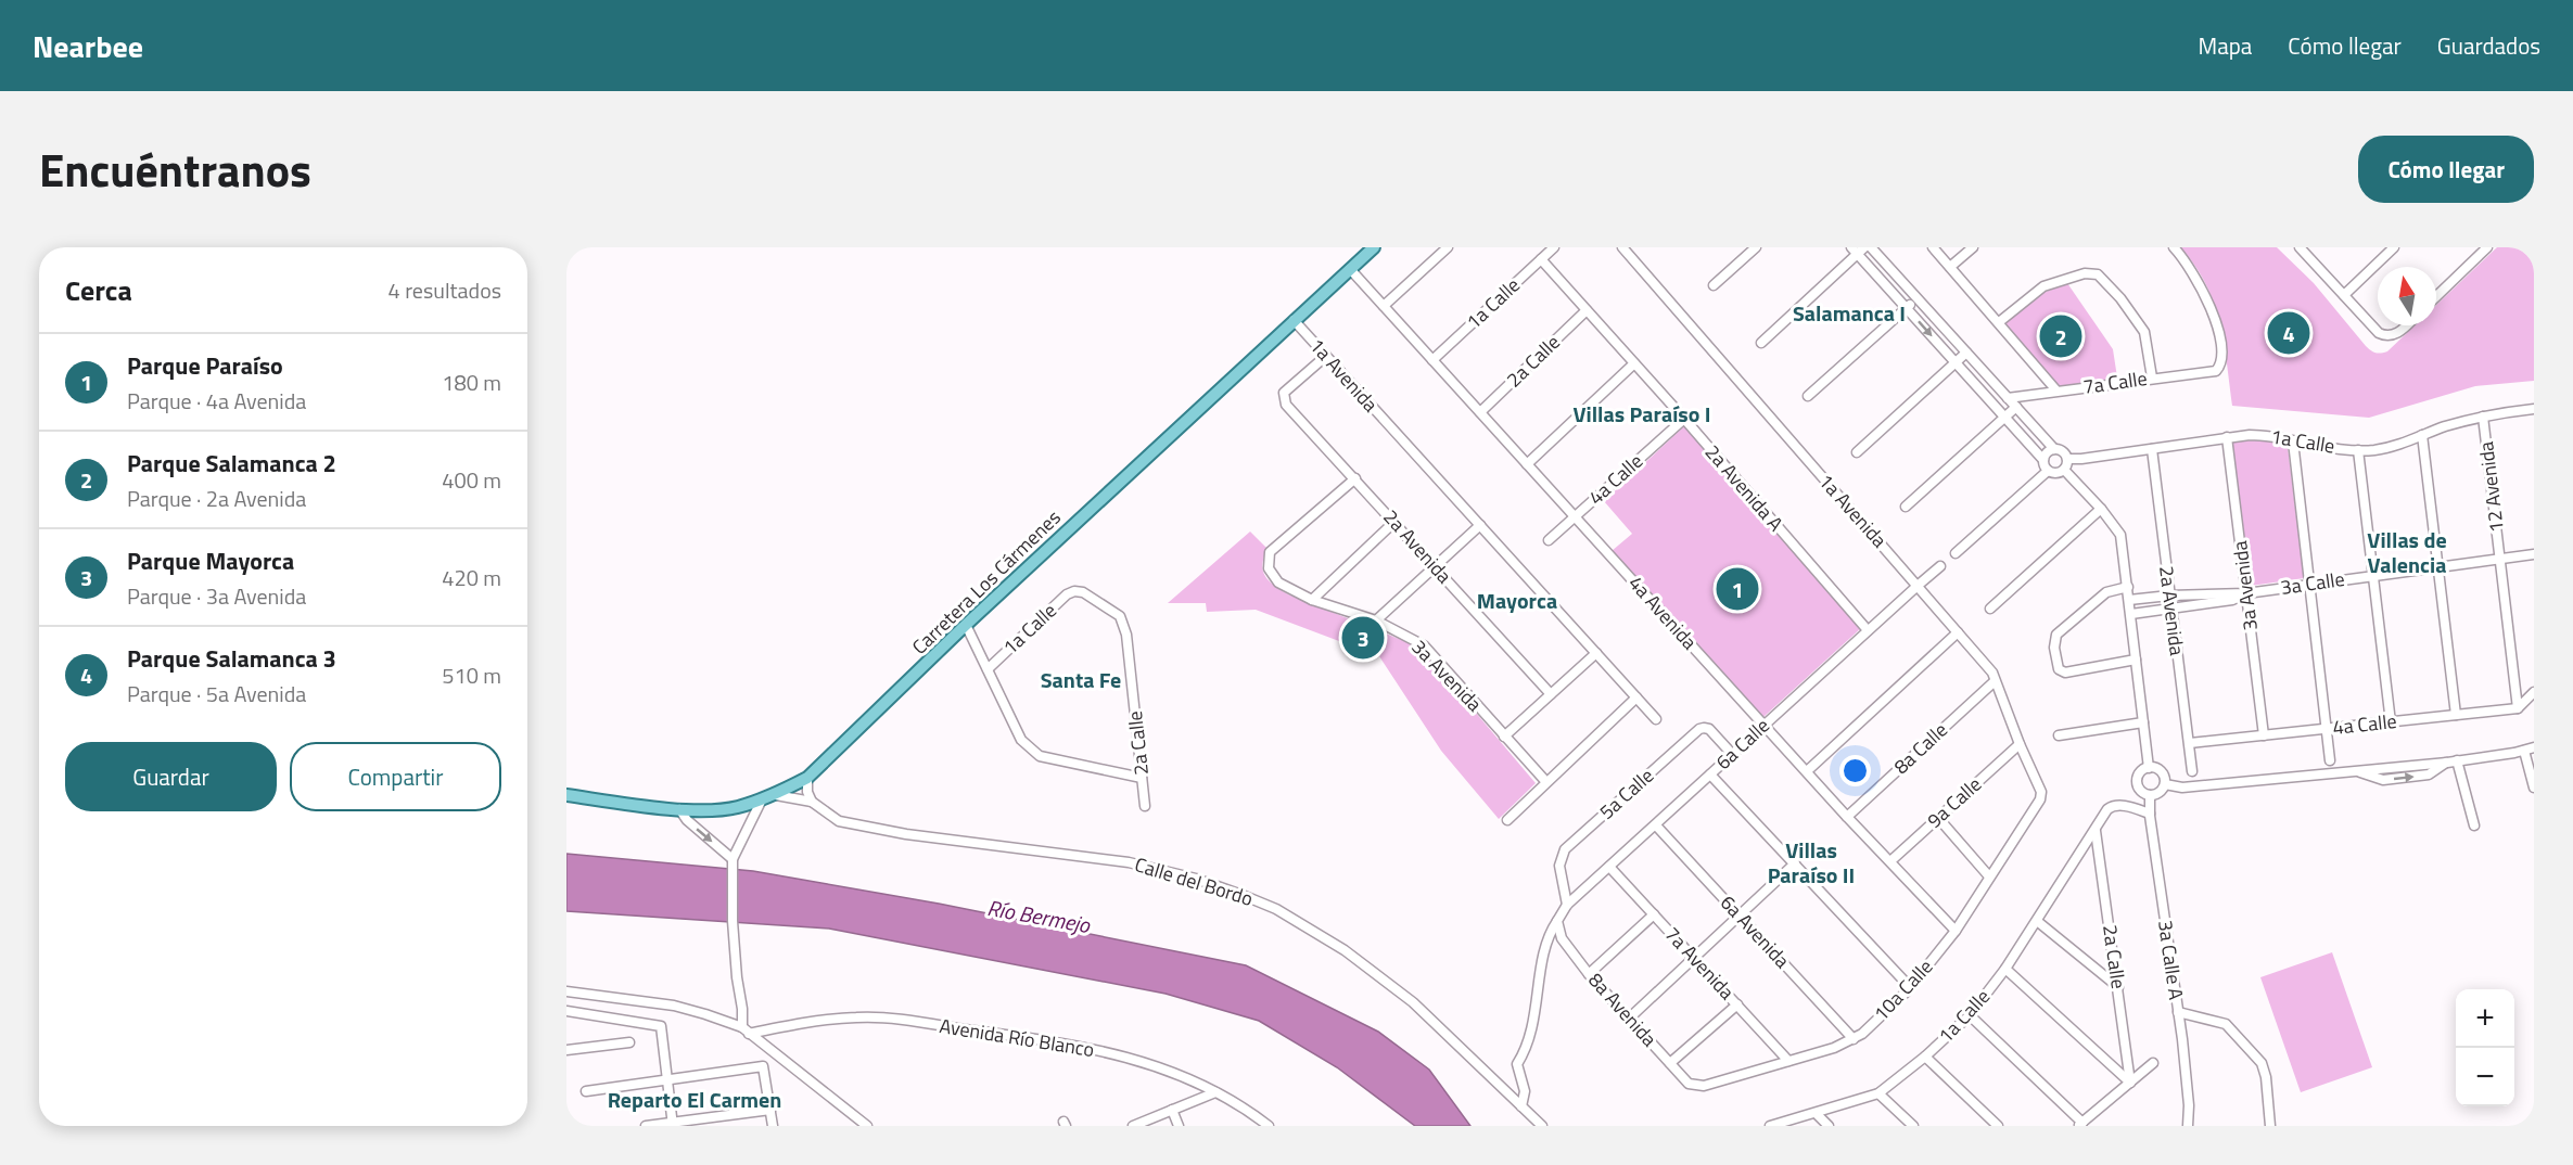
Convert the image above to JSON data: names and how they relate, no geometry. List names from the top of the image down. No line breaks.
{"streets":{"main road":["Carretera Los Cármenes"],"street":["1a Calle","2a Calle","1a Avenida","7a Calle","4a Calle","12 Avenida","2a Avenida A","2a Avenida","3a Calle","3a Avenida","4a Avenida","6a Calle","8a Calle","5a Calle","9a Calle","Calle del Bordo","6a Avenida","3a Calle A","7a Avenida","10a Calle","8a Avenida","Avenida Río Blanco"]},"crossings":[["1a Calle","2a Calle"],["1a Calle","12 Avenida"],["1a Calle","2a Avenida A"],["1a Calle","2a Avenida"],["1a Calle","3a Avenida"],["1a Calle","4a Avenida"],["1a Calle","3a Calle A"],["2a Calle","2a Avenida A"],["2a Calle","4a Avenida"],["1a Avenida","2a Avenida"],["1a Avenida","Carretera Los Cármenes"],["1a Avenida","6a Calle"],["1a Avenida","8a Calle"],["1a Avenida","9a Calle"],["1a Avenida","10a Calle"],["4a Calle","12 Avenida"],["4a Calle","2a Avenida A"],["4a Calle","2a Avenida"],["4a Calle","3a Avenida"],["4a Calle","4a Avenida"],["12 Avenida","3a Calle"],["2a Avenida A","6a Calle"],["2a Avenida","3a Calle"],["2a Avenida","3a Avenida"],["Carretera Los Cármenes","4a Avenida"],["Carretera Los Cármenes","Calle del Bordo"],["3a Calle","3a Avenida"],["4a Avenida","6a Calle"],["4a Avenida","8a Calle"],["4a Avenida","9a Calle"],["4a Avenida","10a Calle"],["6a Calle","5a Calle"],["6a Calle","Calle del Bordo"],["6a Calle","6a Avenida"],["6a Calle","7a Avenida"],["6a Calle","8a Avenida"],["6a Avenida","10a Calle"],["7a Avenida","10a Calle"],["10a Calle","8a Avenida"]],"districts":["Salamanca I","Villas Paraíso I","Villas de Valencia","Mayorca","Santa Fe","Villas Paraíso II","Reparto El Carmen"],"water":["Río Bermejo"],"north":"top","page":{"header":"Nearbee","nav":["Mapa","Cómo llegar","Guardados"],"title":"Encuéntranos","buttons":["Cómo llegar",["Guardar","Compartir"]],"heading":["Cerca","4 resultados"],"pins":["4","2","1","3"],"list":[{"mark":"1","name":"Parque Paraíso","note":"Parque · 4a Avenida","value":"180 m"},{"mark":"2","name":"Parque Salamanca 2","note":"Parque · 2a Avenida","value":"400 m"},{"mark":"3","name":"Parque Mayorca","note":"Parque · 3a Avenida","value":"420 m"},{"mark":"4","name":"Parque Salamanca 3","note":"Parque · 5a Avenida","value":"510 m"}],"map_buttons":["+","−"]}}
